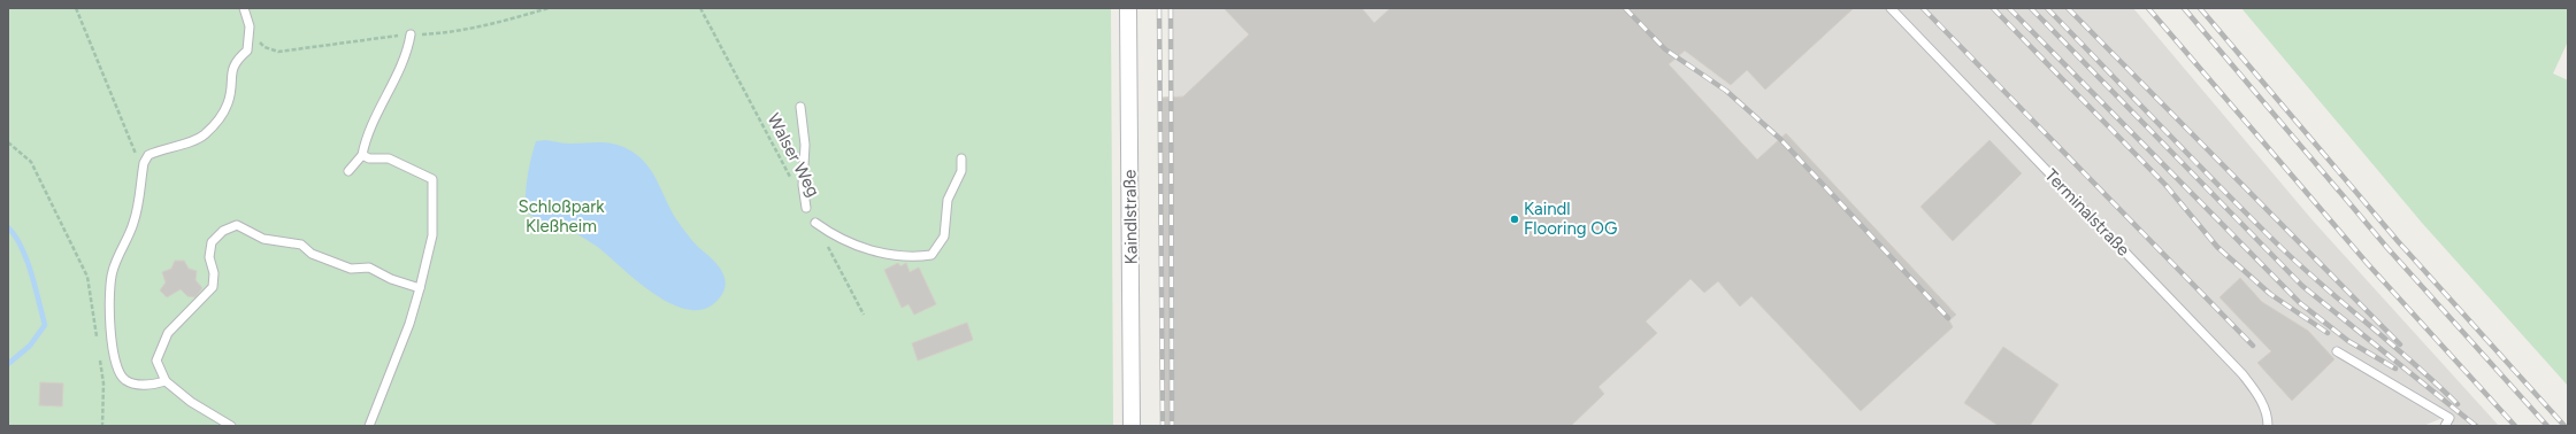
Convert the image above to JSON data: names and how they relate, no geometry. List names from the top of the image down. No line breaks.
{"streets":{"street":["Kaindlstraße"],"lane":["Terminalstraße"],"path":["Walser Weg"]},"parks":["Schloßpark Kleßheim"],"places":["Kaindl Flooring OG"]}
